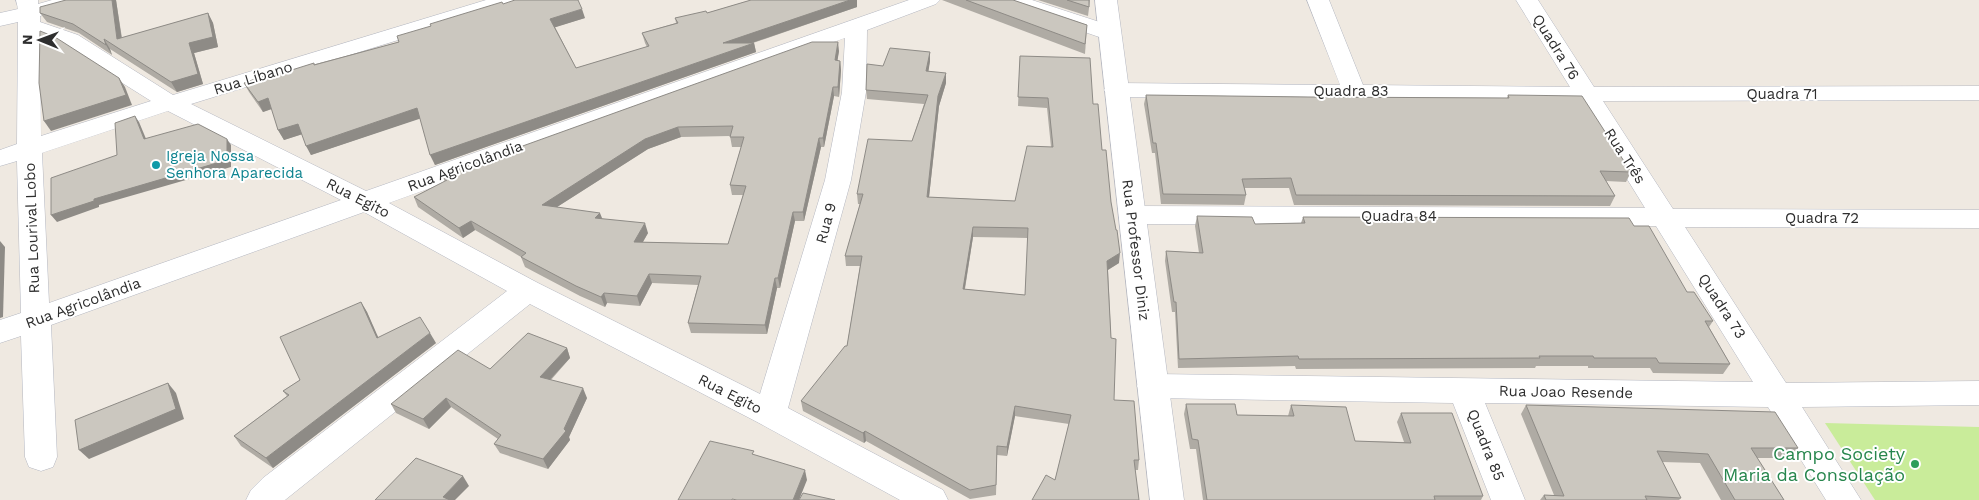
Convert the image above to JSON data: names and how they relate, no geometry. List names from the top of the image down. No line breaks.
{"streets":{"street":["Quadra 76","Rua Líbano","Quadra 83","Quadra 71","Rua Três","Rua Agricolândia","Rua Egito","Quadra 84","Quadra 72","Rua 9","Rua Lourival Lobo","Rua Professor Diniz","Quadra 73","Rua Joao Resende","Quadra 85"]},"crossings":[["Quadra 76","Quadra 83"],["Quadra 76","Quadra 71"],["Quadra 76","Rua Três"],["Rua Líbano","Rua Egito"],["Rua Líbano","Rua Lourival Lobo"],["Quadra 83","Quadra 71"],["Quadra 83","Rua Três"],["Quadra 83","Rua Professor Diniz"],["Quadra 71","Rua Três"],["Rua Três","Quadra 84"],["Rua Três","Quadra 72"],["Rua Três","Quadra 73"],["Rua Agricolândia","Rua Egito"],["Rua Agricolândia","Rua 9"],["Rua Agricolândia","Rua Lourival Lobo"],["Rua Egito","Rua 9"],["Rua Egito","Rua Lourival Lobo"],["Quadra 84","Quadra 72"],["Quadra 84","Rua Professor Diniz"],["Quadra 84","Quadra 73"],["Quadra 72","Quadra 73"],["Rua Professor Diniz","Rua Joao Resende"],["Quadra 73","Rua Joao Resende"],["Rua Joao Resende","Quadra 85"]],"places":["Igreja Nossa Senhora Aparecida","Campo Society Maria da Consolação"],"north":"left"}
